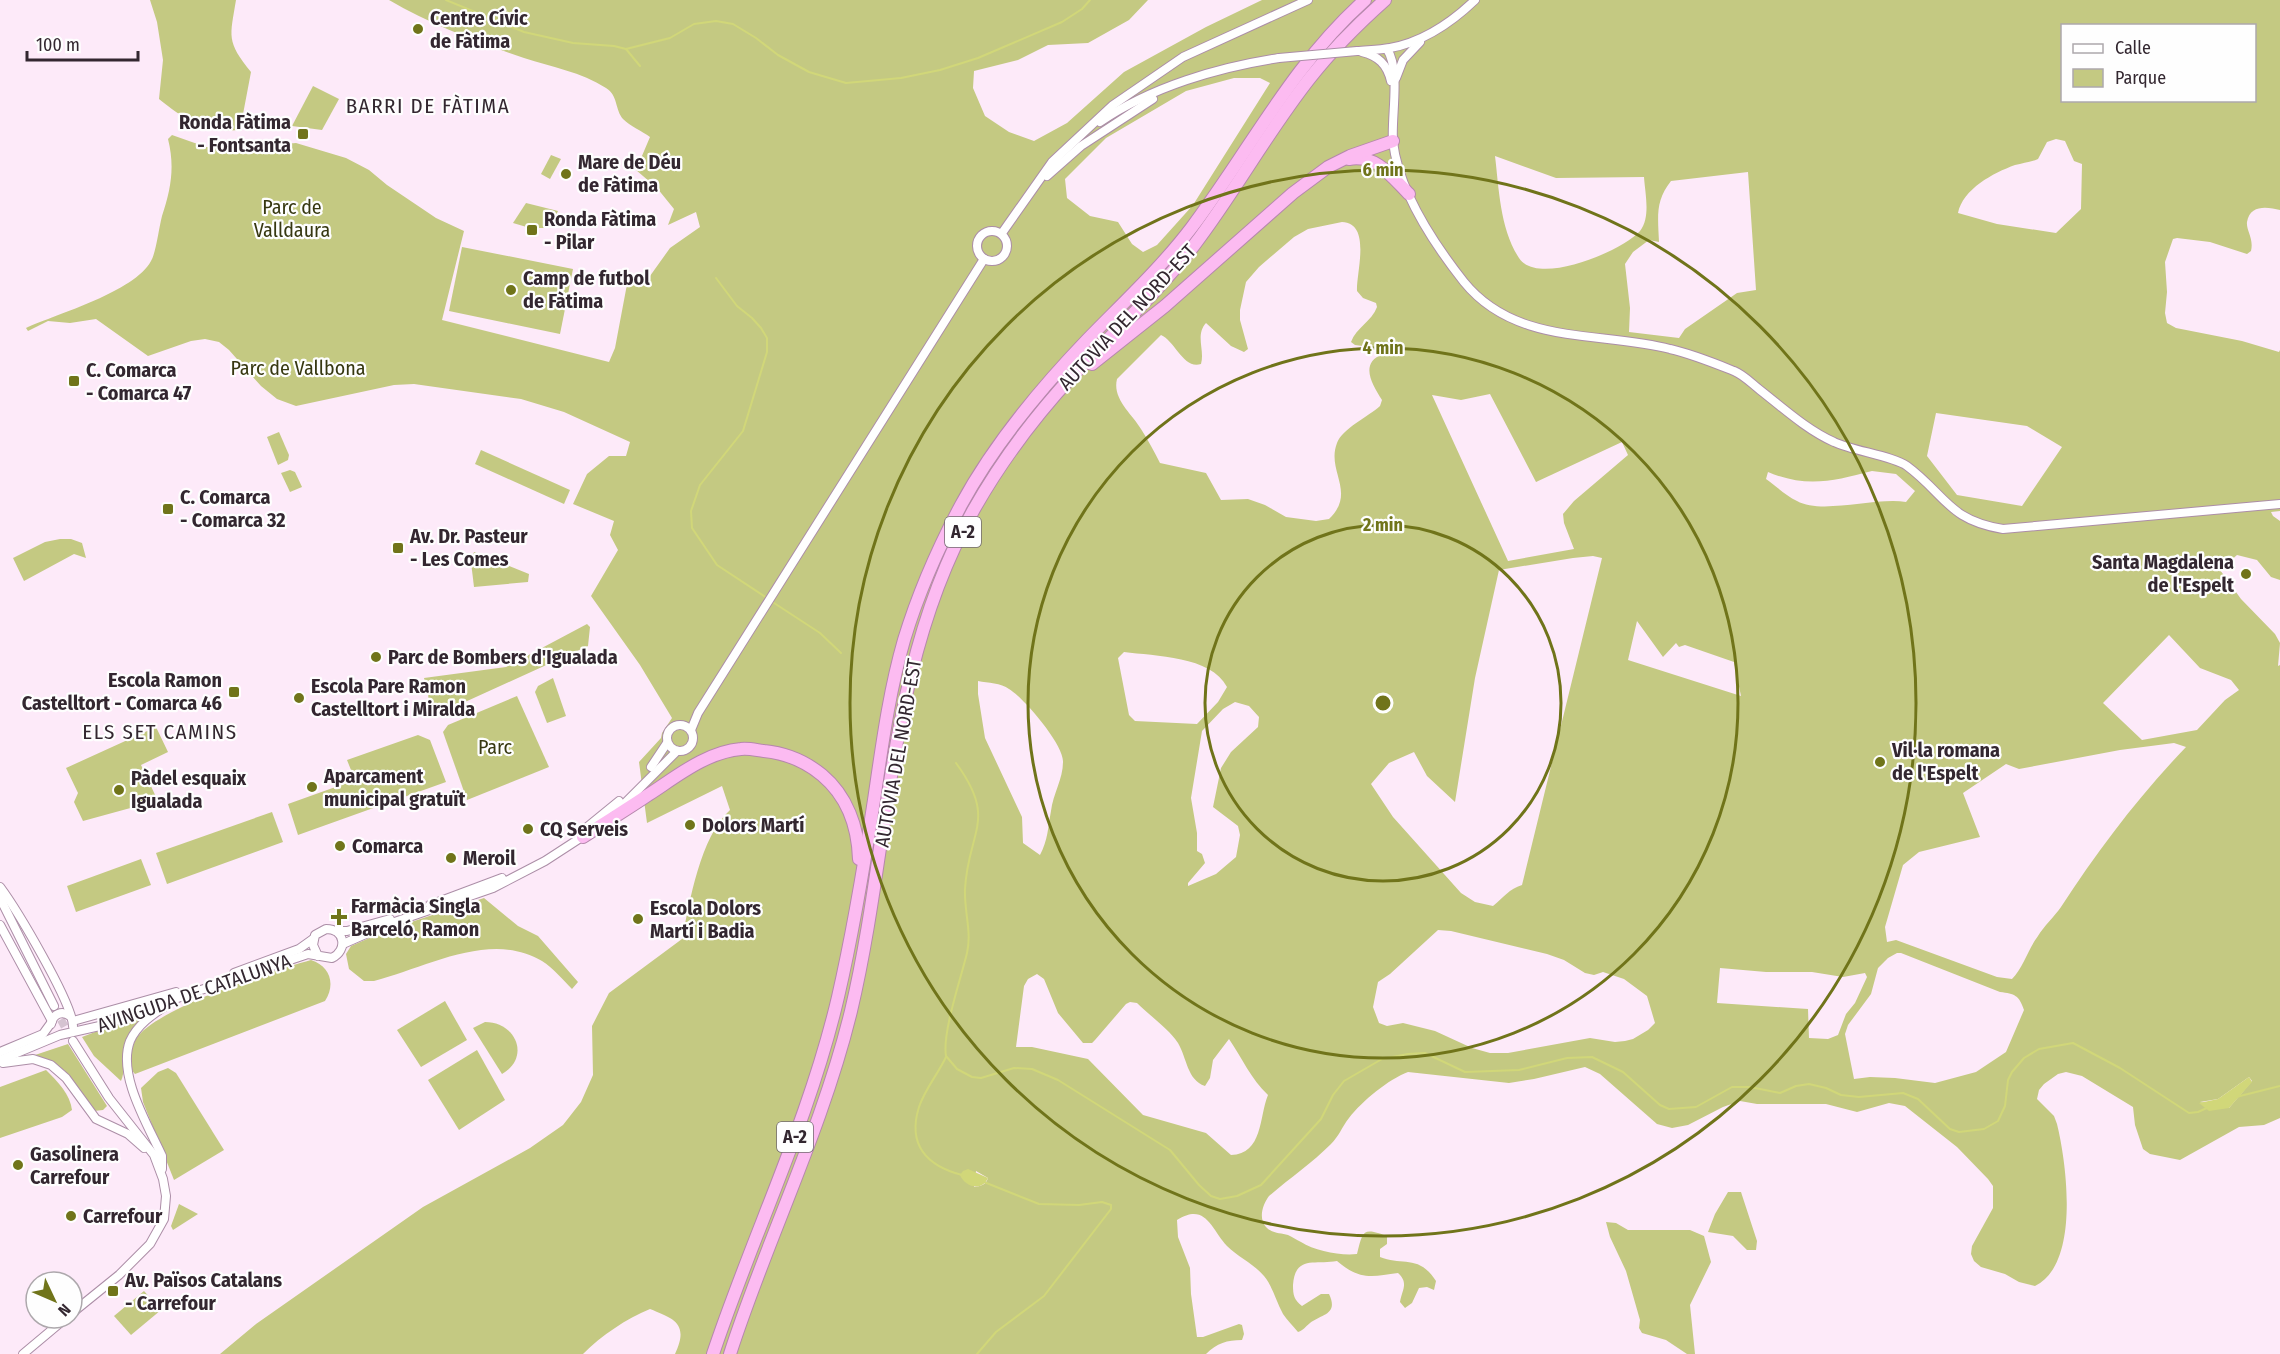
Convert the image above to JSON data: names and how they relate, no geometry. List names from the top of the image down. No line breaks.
{"streets":{"highway":["AUTOVIA DEL NORD-EST","A-2"],"street":["AVINGUDA DE CATALUNYA"]},"districts":["BARRI DE FÀTIMA","ELS SET CAMINS"],"parks":["Parc de Valldaura","Parc de Vallbona","Parc"],"places":{"other":["Centre Cívic de Fàtima","Mare de Déu de Fàtima","Camp de futbol de Fàtima","Santa Magdalena de l'Espelt","Parc de Bombers d'Igualada","Escola Pare Ramon Castelltort i Miralda","Vil·la romana de l'Espelt","Aparcament municipal gratuït","Pàdel esquaix Igualada","Dolors Martí","CQ Serveis","Comarca","Meroil","Escola Dolors Martí i Badia","Gasolinera Carrefour","Carrefour"],"transit":["Ronda Fàtima - Fontsanta","Ronda Fàtima - Pilar","C. Comarca - Comarca 47","C. Comarca - Comarca 32","Av. Dr. Pasteur - Les Comes","Escola Ramon Castelltort - Comarca 46","Av. Països Catalans - Carrefour"],"health":["Farmàcia Singla Barceló, Ramon"]},"legend":["Calle","Parque"],"scale_bar":"100 m","north":"bottom right","rings":["6 min","4 min","2 min"]}
